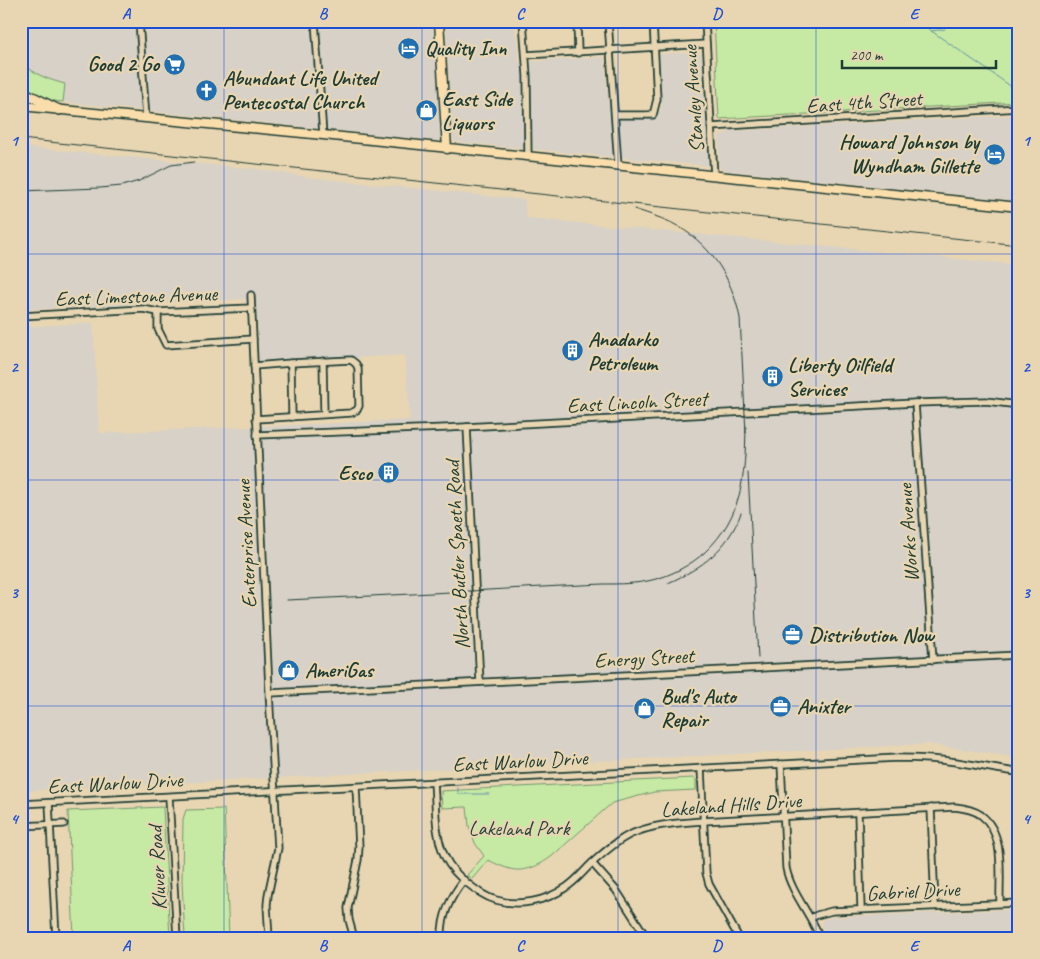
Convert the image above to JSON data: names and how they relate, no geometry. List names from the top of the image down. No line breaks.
{"streets":{"street":["Stanley Avenue","East 4th Street","East Limestone Avenue","East Lincoln Street","Works Avenue","Enterprise Avenue","North Butler Spaeth Road","Energy Street","East Warlow Drive","Lakeland Hills Drive","Kluver Road","Gabriel Drive"]},"crossings":[["Stanley Avenue","East 4th Street"],["East Limestone Avenue","Enterprise Avenue"],["East Lincoln Street","Works Avenue"],["East Lincoln Street","Enterprise Avenue"],["East Lincoln Street","North Butler Spaeth Road"],["Works Avenue","Energy Street"],["Enterprise Avenue","Energy Street"],["Enterprise Avenue","East Warlow Drive"],["North Butler Spaeth Road","Energy Street"],["East Warlow Drive","Lakeland Hills Drive"],["East Warlow Drive","Kluver Road"],["Lakeland Hills Drive","Gabriel Drive"]],"parks":["Lakeland Park"],"places":{"hotel":["Quality Inn","Howard Johnson by Wyndham Gillette"],"supermarket":["Good 2 Go"],"church":["Abundant Life United Pentecostal Church"],"shop":["East Side Liquors","AmeriGas","Bud's Auto Repair"],"building":["Anadarko Petroleum","Liberty Oilfield Services","Esco"],"office":["Distribution Now","Anixter"]},"scale_bar":"200 m","grid":{"columns":["A","B","C","D","E"],"rows":["1","2","3","4"]}}
